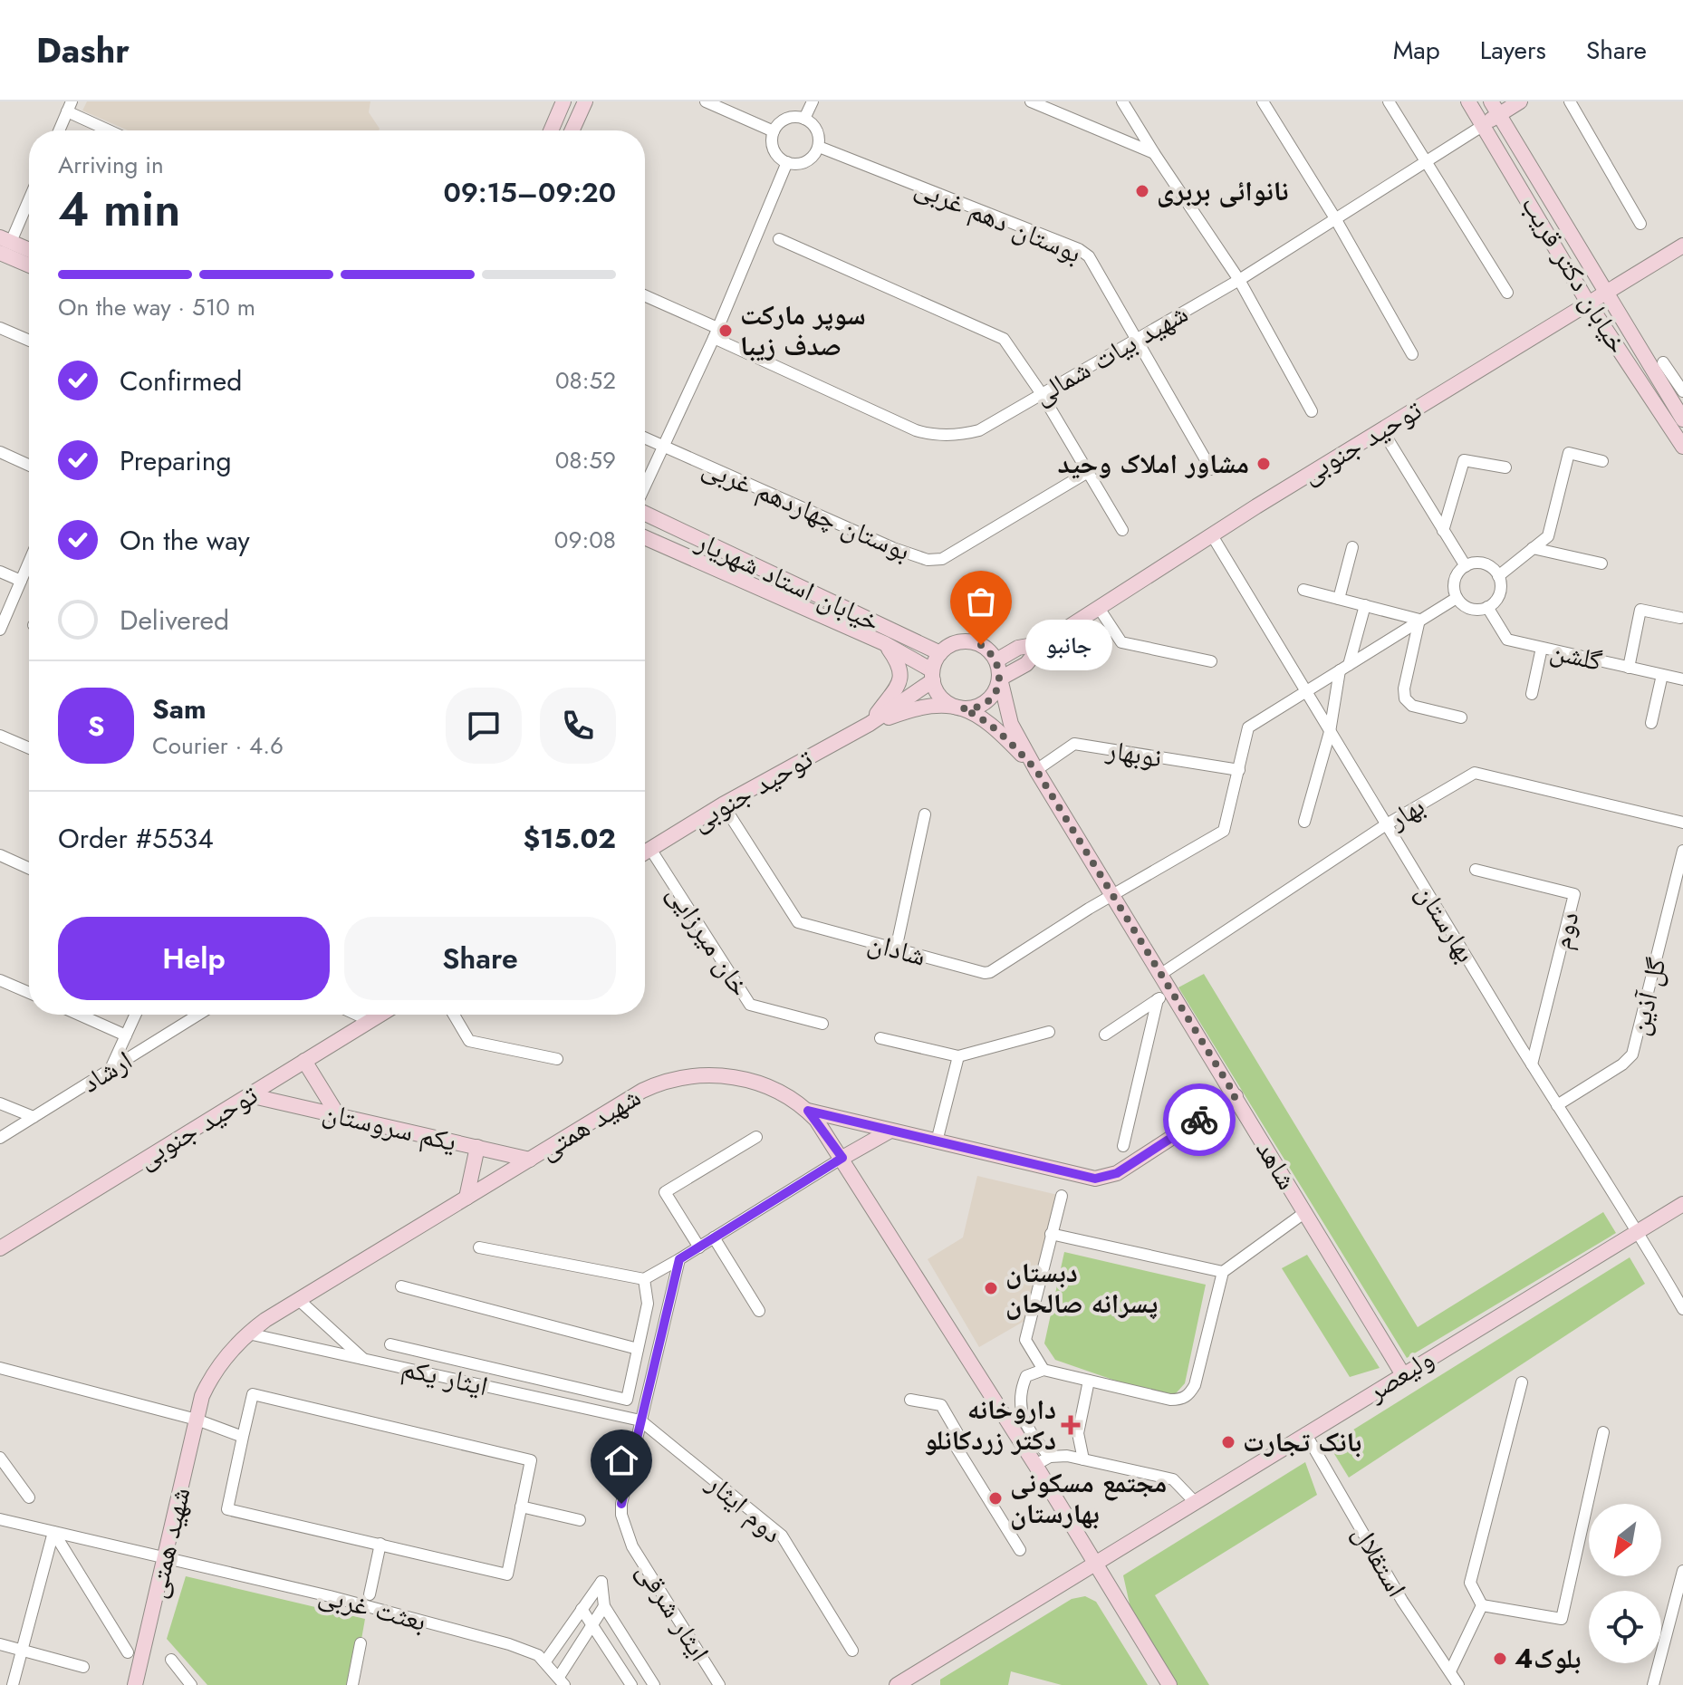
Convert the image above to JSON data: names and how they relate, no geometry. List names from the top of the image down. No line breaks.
{"streets":{"street":["بوستان دهم غربی","خیابان دکتر قریب","شهید بیات شمالی","توحید جنوبی","بوستان چهاردهم غربی","خیابان استاد شهریار","گلشن","نوبهار","بهار","بهارستان","دوم","خان میرزایی","شادان","گل آذین","ارشاد","شهید همتی","یکم سروستان","شاهد","ولیعصر","ایثار یکم","دوم ایثار","استقلال","بعثت غربی","ایثار شرقی"]},"crossings":[["بوستان دهم غربی","شهید بیات شمالی"],["خیابان دکتر قریب","شهید بیات شمالی"],["خیابان دکتر قریب","توحید جنوبی"],["توحید جنوبی","خیابان استاد شهریار"],["توحید جنوبی","بهارستان"],["توحید جنوبی","خان میرزایی"],["توحید جنوبی","شادان"],["توحید جنوبی","یکم سروستان"],["گلشن","شادان"],["نوبهار","شادان"],["نوبهار","شاهد"],["بهار","بهارستان"],["بهار","شاهد"],["بهارستان","دوم"],["بهارستان","شادان"],["بهارستان","گل آذین"],["بهارستان","ولیعصر"],["شادان","شاهد"],["شهید همتی","یکم سروستان"],["شهید همتی","ولیعصر"],["شهید همتی","ایثار یکم"],["شهید همتی","بعثت غربی"],["شاهد","ولیعصر"],["ولیعصر","استقلال"],["ایثار یکم","دوم ایثار"],["ایثار یکم","ایثار شرقی"],["دوم ایثار","ایثار شرقی"]],"places":{"other":["نانوائی بربری","سوپر مارکت صدف زیبا","مشاور املاک وحید","جانبو","دبستان پسرانه صالحان","بانک تجارت","مجتمع مسکونی بهارستان","بلوک4"],"health":["داروخانه دکتر زردکانلو"]},"north":"bottom left","page":{"header":"Dashr","nav":["Map","Layers","Share"],"heading":["4 min","Arriving in","09:15–09:20"],"panel":["Sam","Courier · 4.6","Order #5534","$15.02"],"bar":"On the way · 510 m","list":[["Confirmed","08:52"],["Preparing","08:59"],["On the way","09:08"],"Delivered"],"bubble":"جانبو","round":"S","buttons":["Help","Share"]}}
